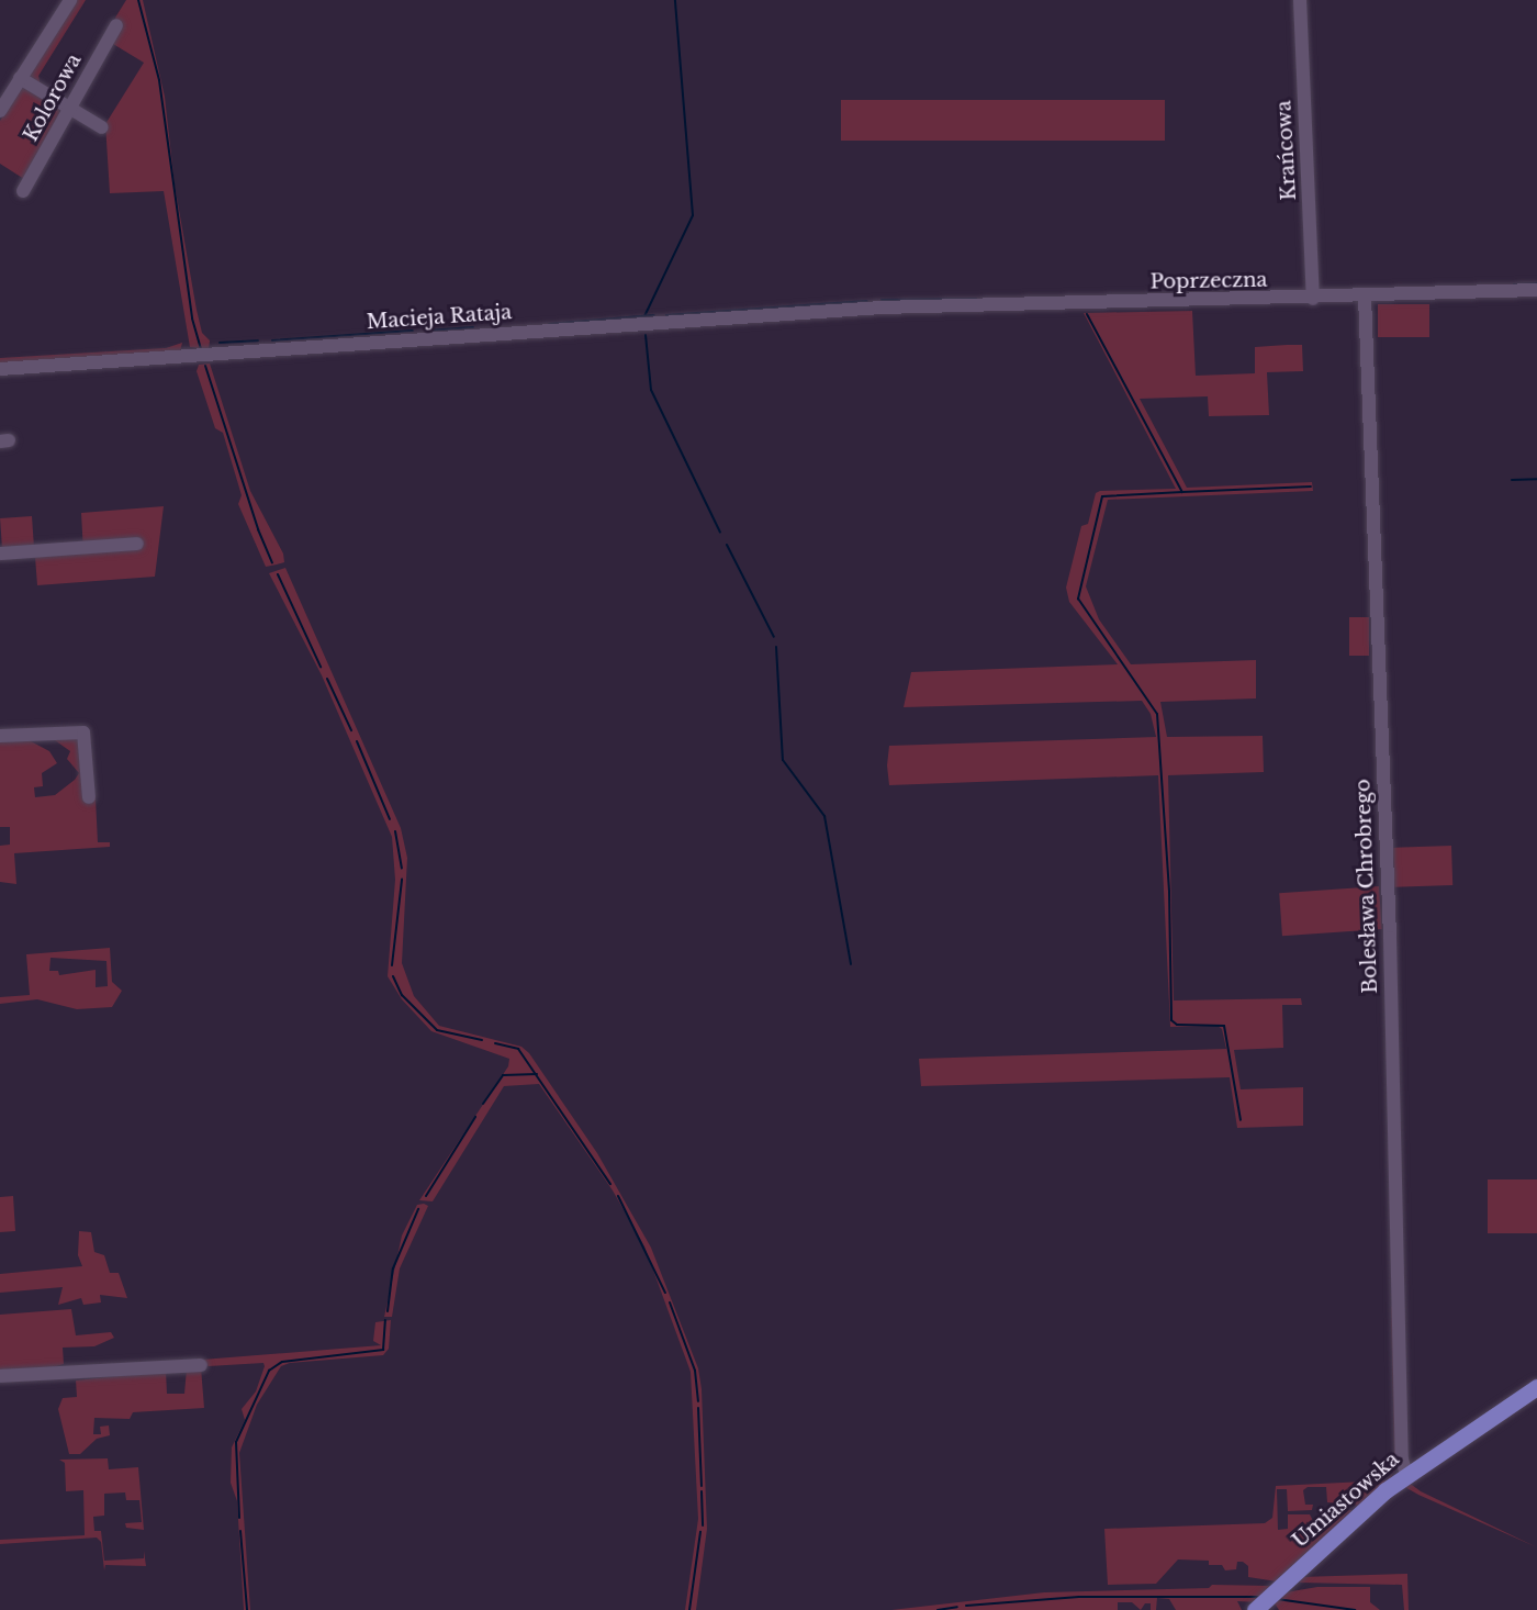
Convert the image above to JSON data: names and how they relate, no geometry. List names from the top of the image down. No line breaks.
{"streets":{"main road":["Umiastowska"],"street":["Kolorowa","Krańcowa","Poprzeczna","Macieja Rataja","Bolesława Chrobrego"]},"crossings":[["Krańcowa","Poprzeczna"],["Poprzeczna","Macieja Rataja"],["Poprzeczna","Bolesława Chrobrego"],["Bolesława Chrobrego","Umiastowska"]]}
